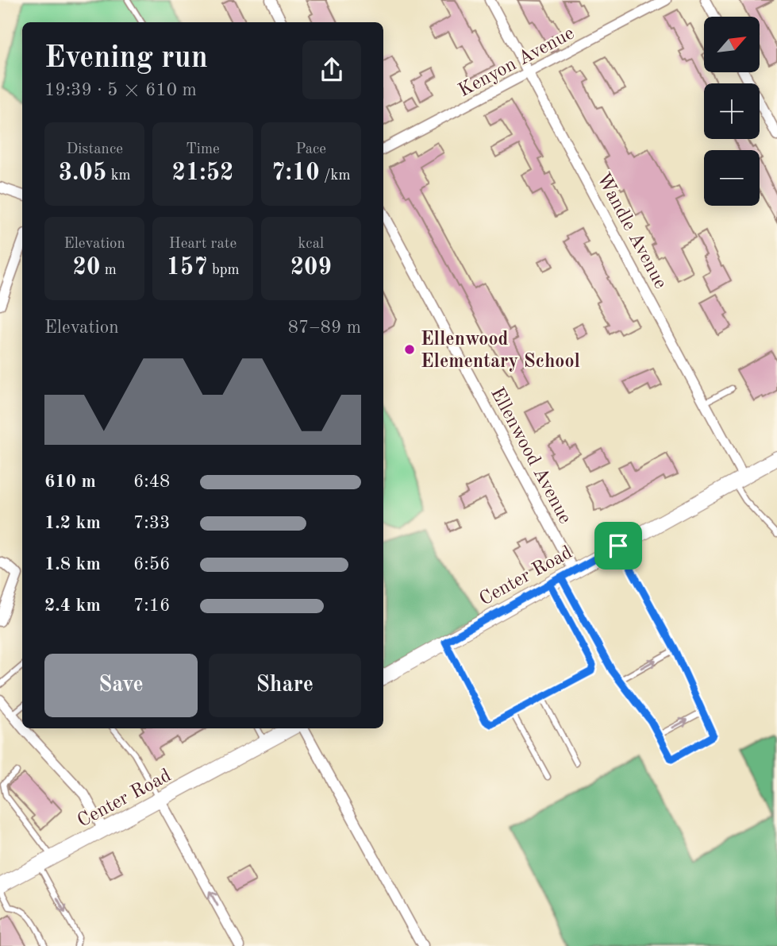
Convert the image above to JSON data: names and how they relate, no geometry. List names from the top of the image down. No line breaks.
{"streets":{"main road":["Center Road"],"street":["Kenyon Avenue","Wandle Avenue","Ellenwood Avenue"]},"crossings":[["Kenyon Avenue","Wandle Avenue"],["Wandle Avenue","Center Road"],["Ellenwood Avenue","Center Road"]],"places":["Ellenwood Elementary School"],"north":"top right","page":{"map_buttons":["+","−"],"heading":["Evening run","19:39 · 5 × 610 m"],"stats":[["Distance","3.05 km"],["Time","21:52"],["Pace","7:10 /km"],["Elevation","20 m"],["Heart rate","157 bpm"],["kcal","209"]],"chart":["Elevation","87–89 m"],"list":[{"name":"610 m","note":"6:48"},{"name":"1.2 km","note":"7:33"},{"name":"1.8 km","note":"6:56"},{"name":"2.4 km","note":"7:16"}],"buttons":["Save","Share"]}}
